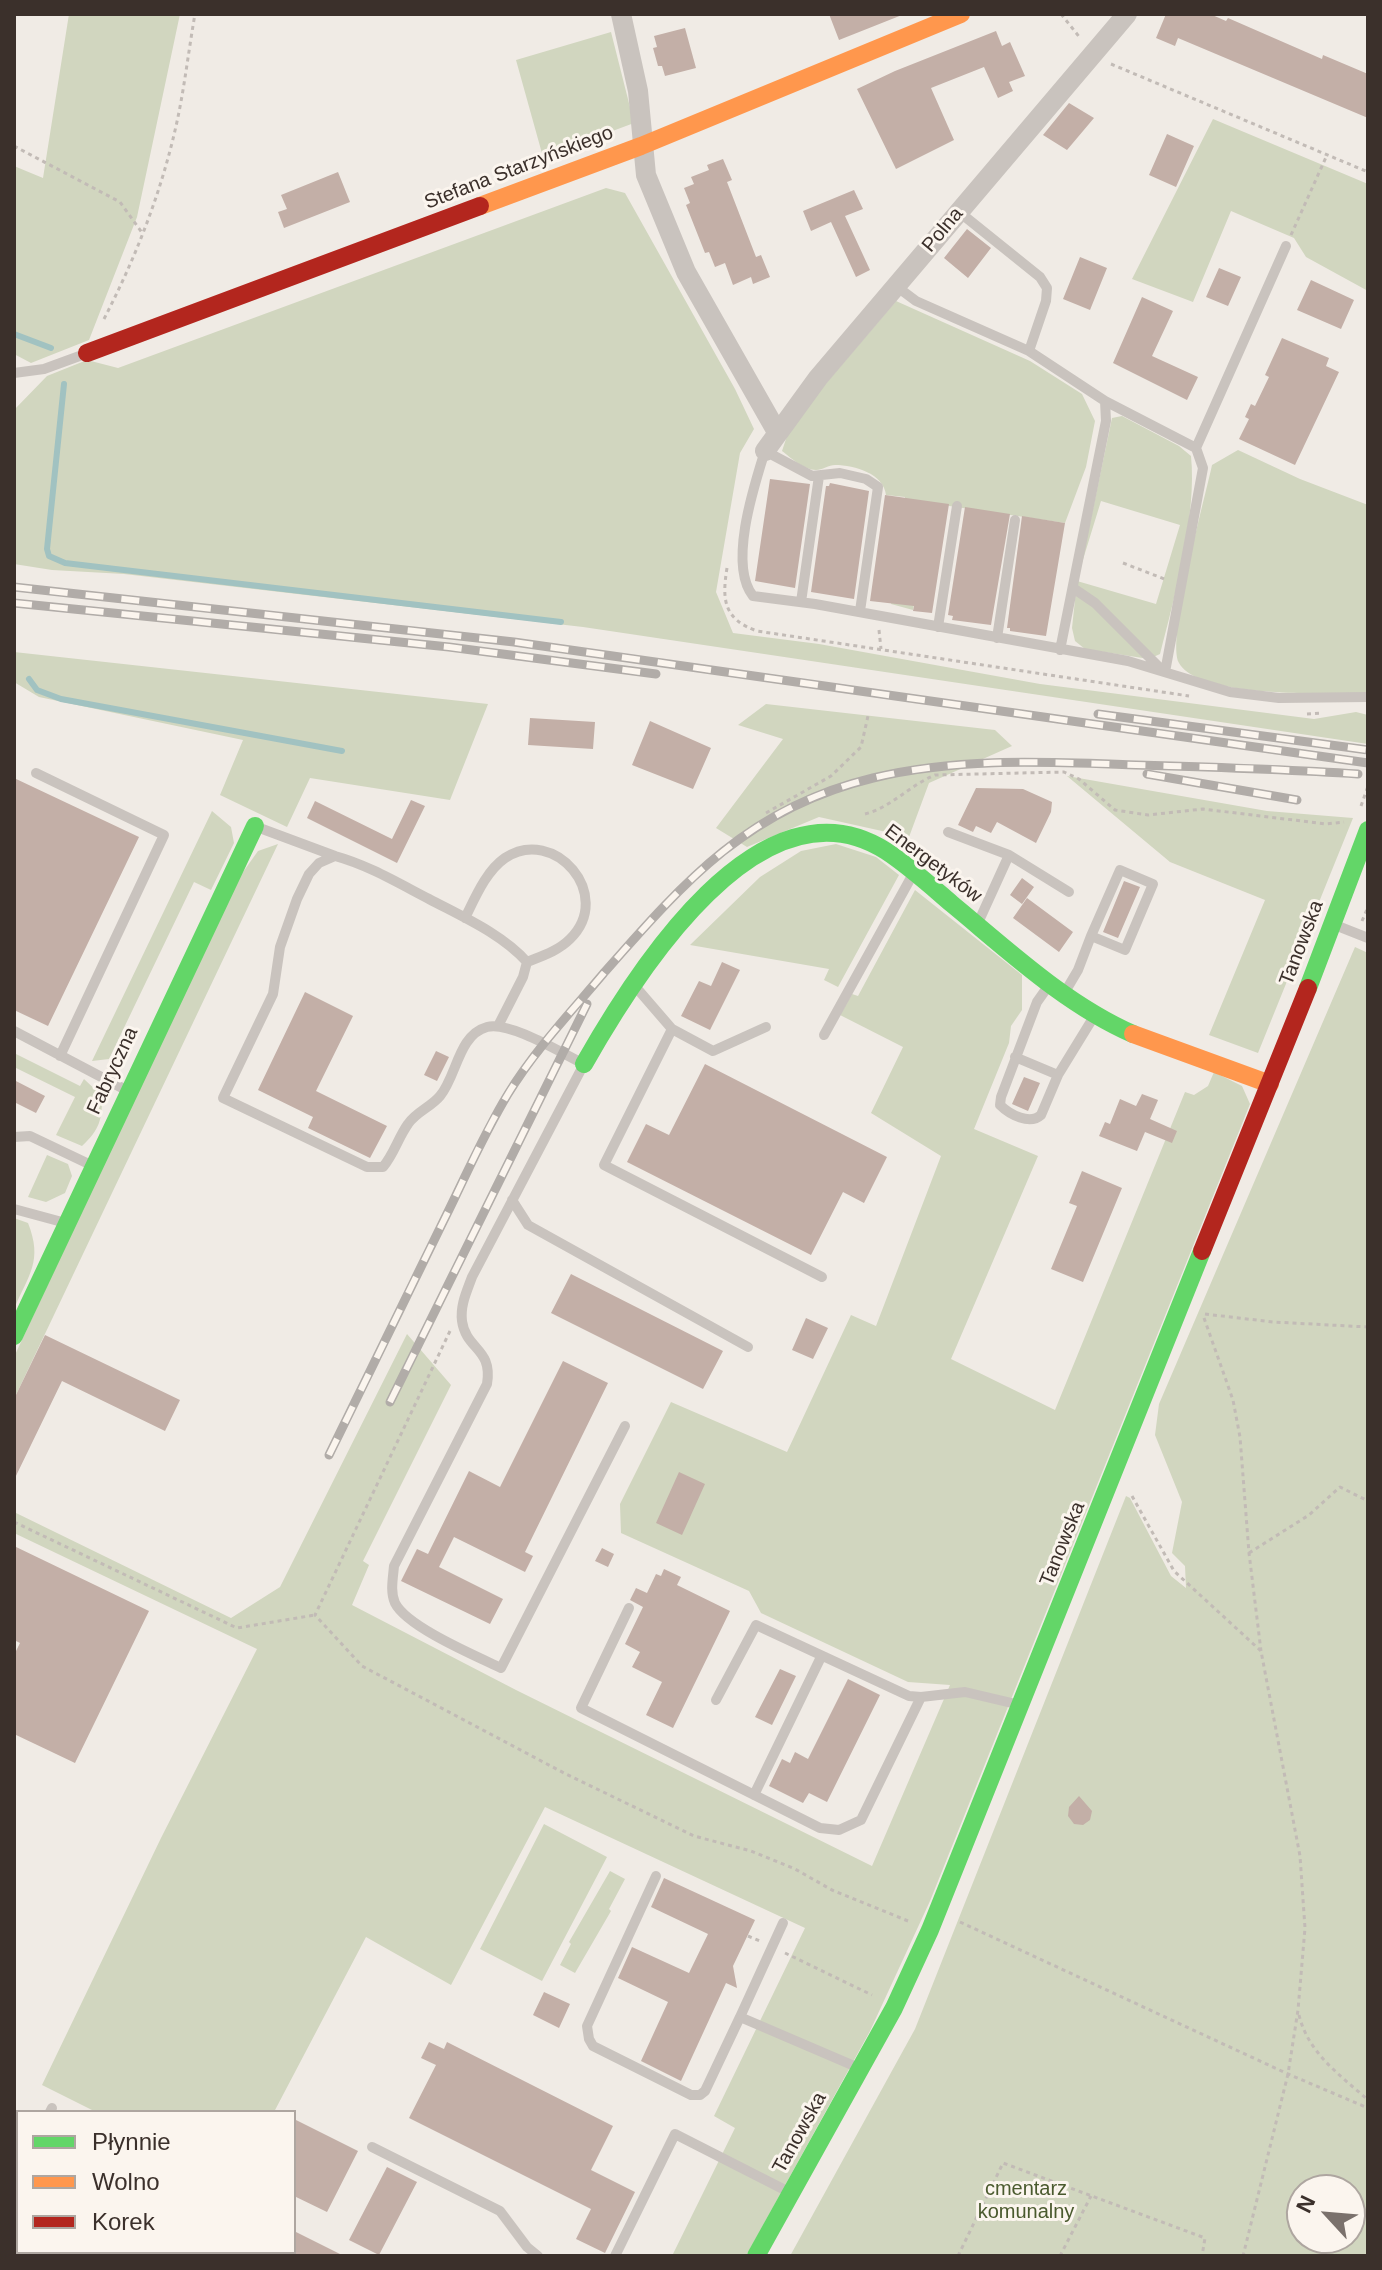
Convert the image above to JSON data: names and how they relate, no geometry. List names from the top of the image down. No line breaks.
{"streets":{"street":["Stefana Starzyńskiego","Polna","Energetyków","Tanowska","Fabryczna"]},"crossings":[["Energetyków","Tanowska"]],"parks":["cmentarz komunalny"],"legend":["Płynnie","Wolno","Korek"],"north":"top left"}
